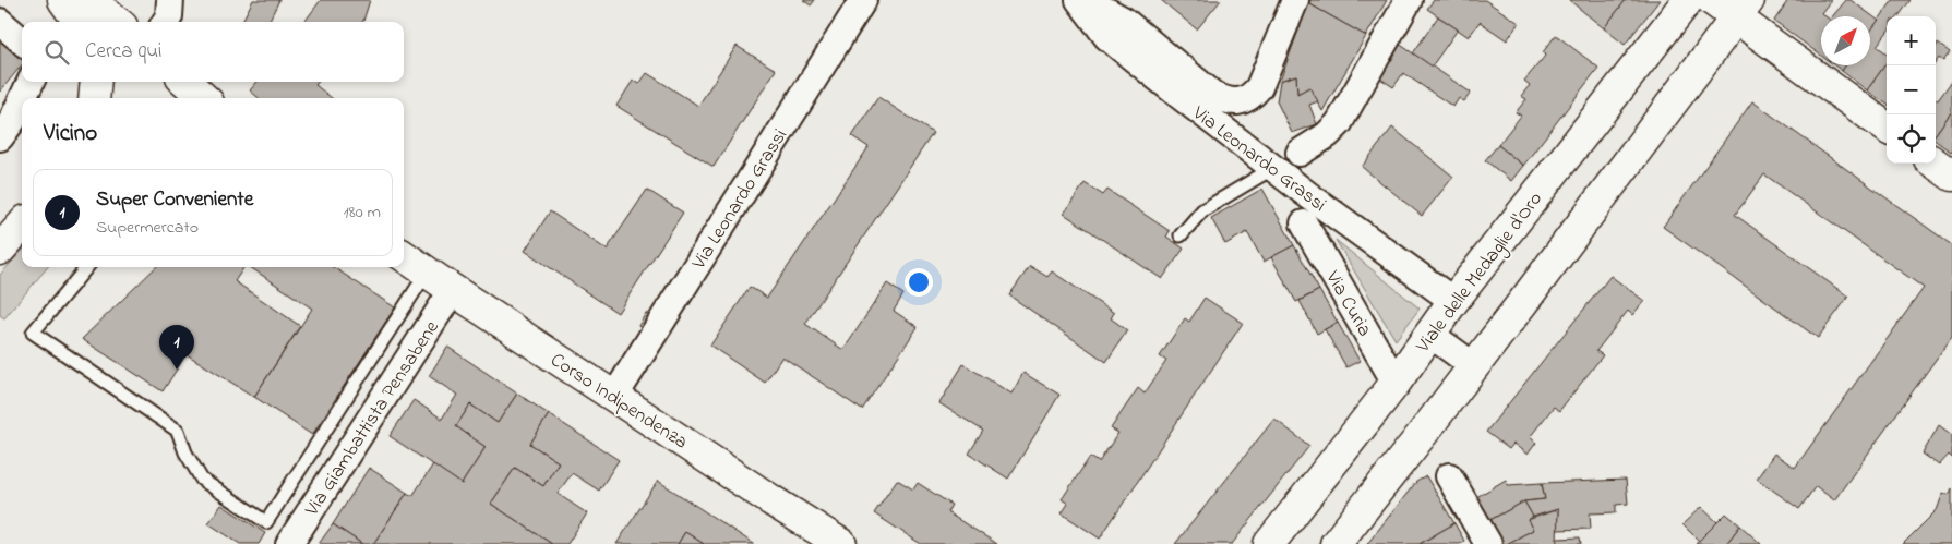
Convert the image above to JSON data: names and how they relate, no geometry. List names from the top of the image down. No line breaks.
{"streets":{"main road":["Viale delle Medaglie d'Oro","Corso Indipendenza"],"street":["Via Leonardo Grassi","Via Curia","Via Giambattista Pensabene"]},"crossings":[["Via Leonardo Grassi","Viale delle Medaglie d'Oro"],["Via Leonardo Grassi","Corso Indipendenza"],["Viale delle Medaglie d'Oro","Via Curia"],["Corso Indipendenza","Via Giambattista Pensabene"]],"north":"top right","page":{"map_buttons":["+","−"],"search":"Cerca qui","heading":"Vicino","list":[{"mark":"1","name":"Super Conveniente","note":"Supermercato","value":"180 m"}],"pins":"1"}}
